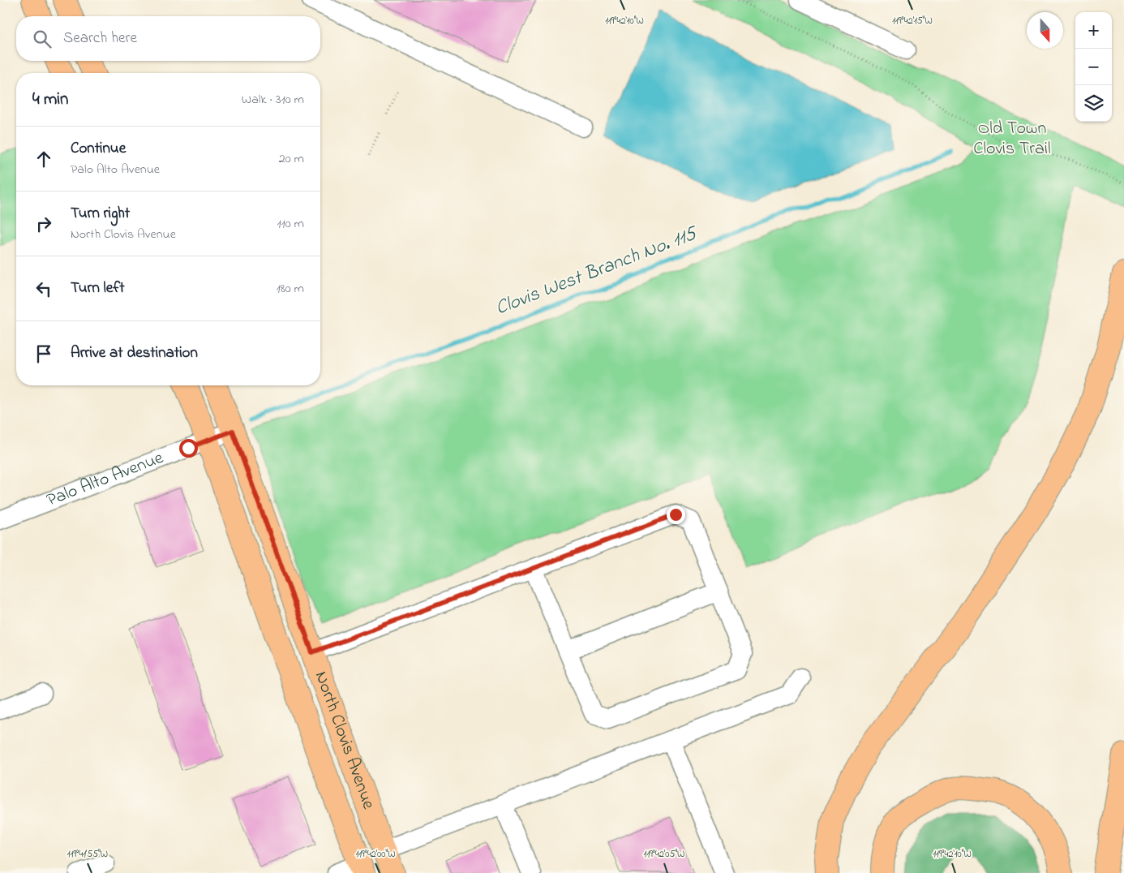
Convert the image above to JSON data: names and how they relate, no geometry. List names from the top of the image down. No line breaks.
{"streets":{"main road":["North Clovis Avenue"],"street":["Palo Alto Avenue"]},"crossings":[["Palo Alto Avenue","North Clovis Avenue"]],"water":["Clovis West Branch No. 115"],"parks":["Old Town Clovis Trail"],"north":"bottom","page":{"map_buttons":["+","−"],"search":"Search here","heading":["4 min","Walk · 310 m"],"list":[["Continue","Palo Alto Avenue","20 m"],["Turn right","North Clovis Avenue","110 m"],["Turn left","180 m"],"Arrive at destination"]},"coordinates":["119°42'10\"W","119°42'15\"W","119°41'55\"W","119°42'00\"W","119°42'05\"W"]}
